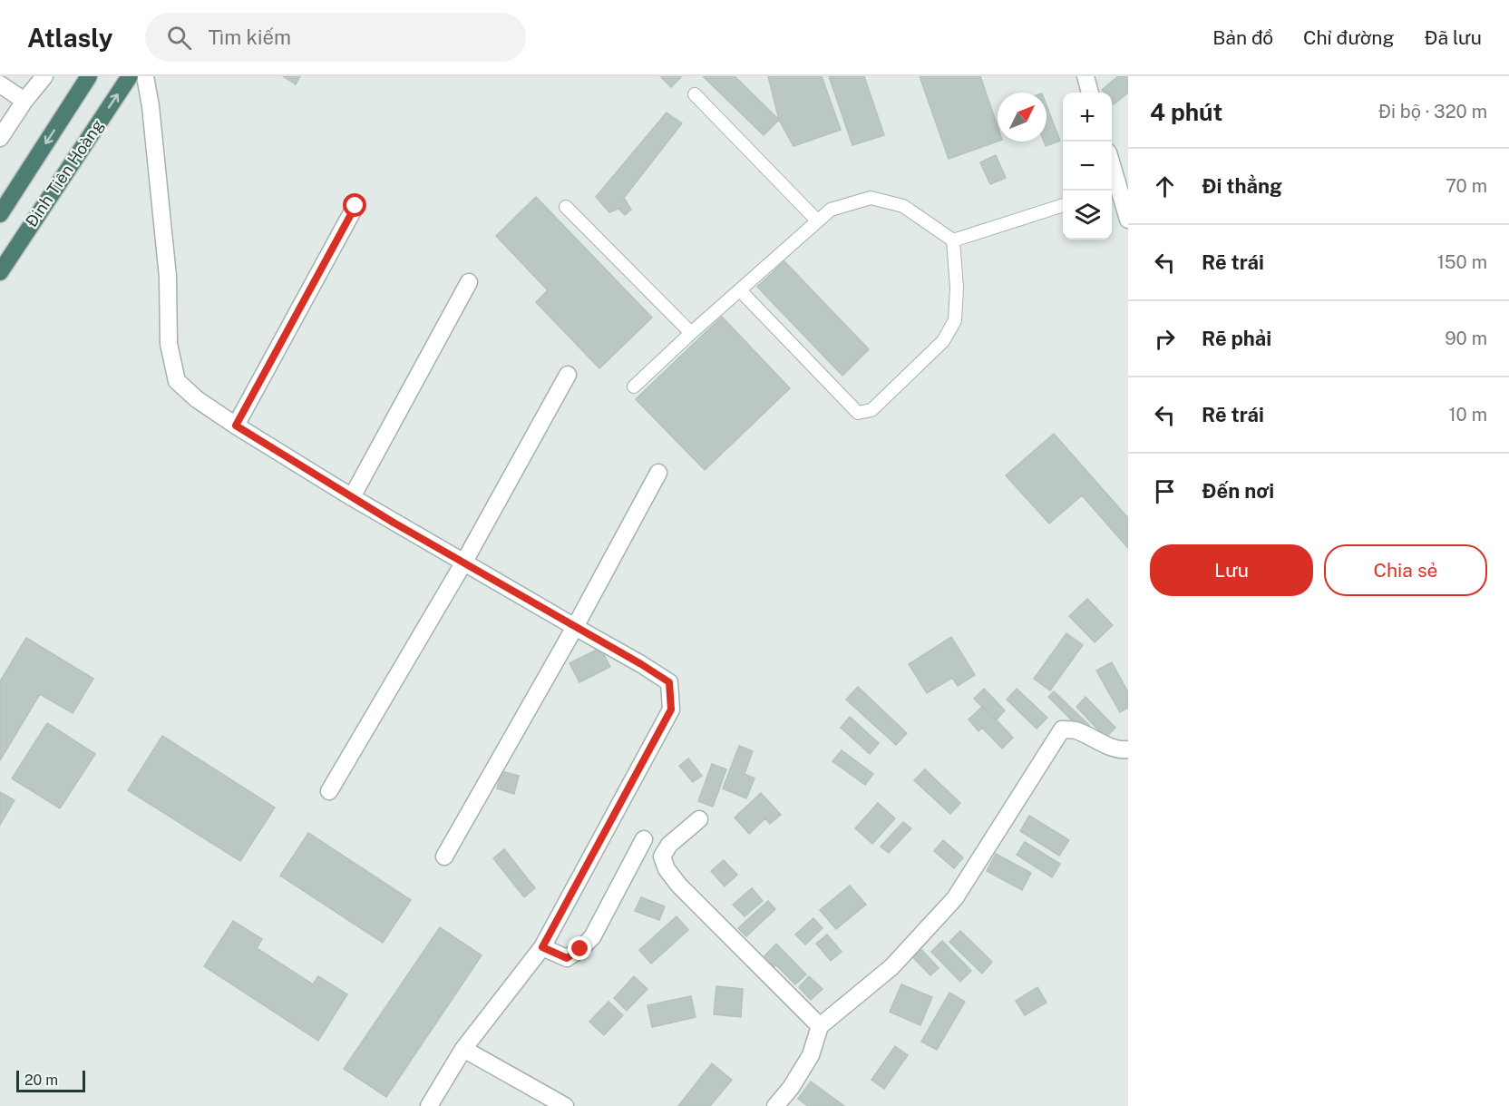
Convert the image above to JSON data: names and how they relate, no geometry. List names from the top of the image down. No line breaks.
{"streets":{"highway":["Đinh Tiên Hoàng"]},"scale_bar":"20 m","north":"top right","page":{"header":"Atlasly","search":"Tìm kiếm","nav":["Bản đồ","Chỉ đường","Đã lưu"],"heading":["4 phút","Đi bộ · 320 m"],"map_buttons":["+","−"],"list":[["Đi thẳng","70 m"],["Rẽ trái","150 m"],["Rẽ phải","90 m"],["Rẽ trái","10 m"],"Đến nơi"],"buttons":["Lưu","Chia sẻ"],"scale":"20 m"}}
